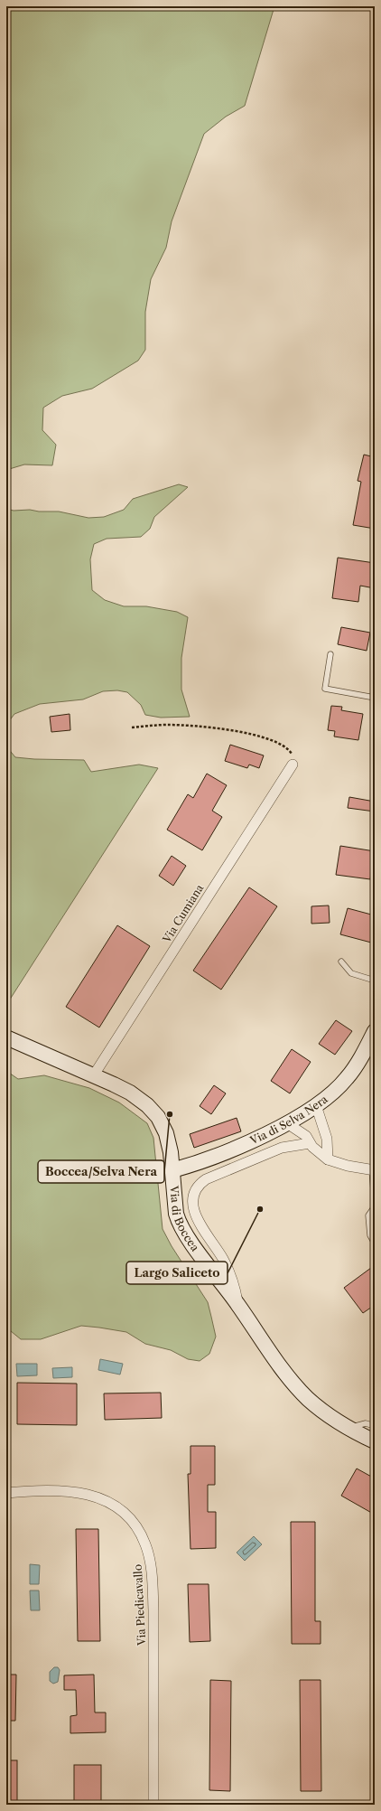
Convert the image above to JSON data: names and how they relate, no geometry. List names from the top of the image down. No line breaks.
{"streets":{"main road":["Via di Selva Nera","Via di Boccea"],"street":["Via Cumiana","Via Piedicavallo"]},"crossings":[["Via Cumiana","Via di Boccea"],["Via di Selva Nera","Via di Boccea"]],"places":["Boccea/Selva Nera","Largo Saliceto"]}
